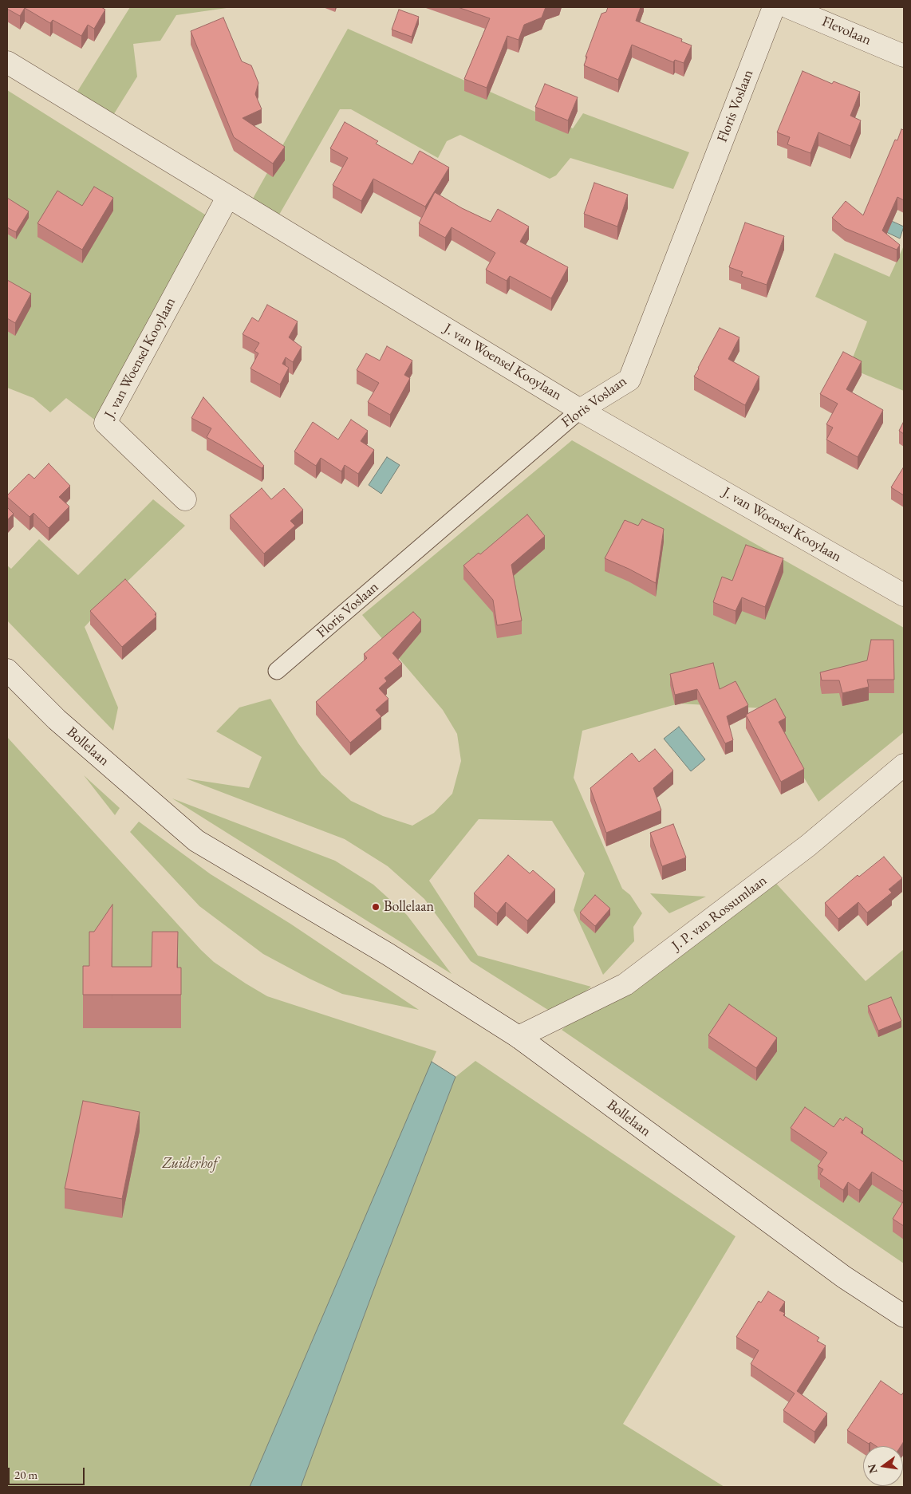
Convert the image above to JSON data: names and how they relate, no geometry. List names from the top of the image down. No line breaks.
{"streets":{"street":["Flevolaan","Floris Voslaan","J. van Woensel Kooylaan","Bollelaan","J. P. van Rossumlaan"]},"crossings":[["Floris Voslaan","J. van Woensel Kooylaan"],["Bollelaan","J. P. van Rossumlaan"]],"parks":["Zuiderhof"],"places":["Bollelaan"],"scale_bar":"20 m","north":"left"}
